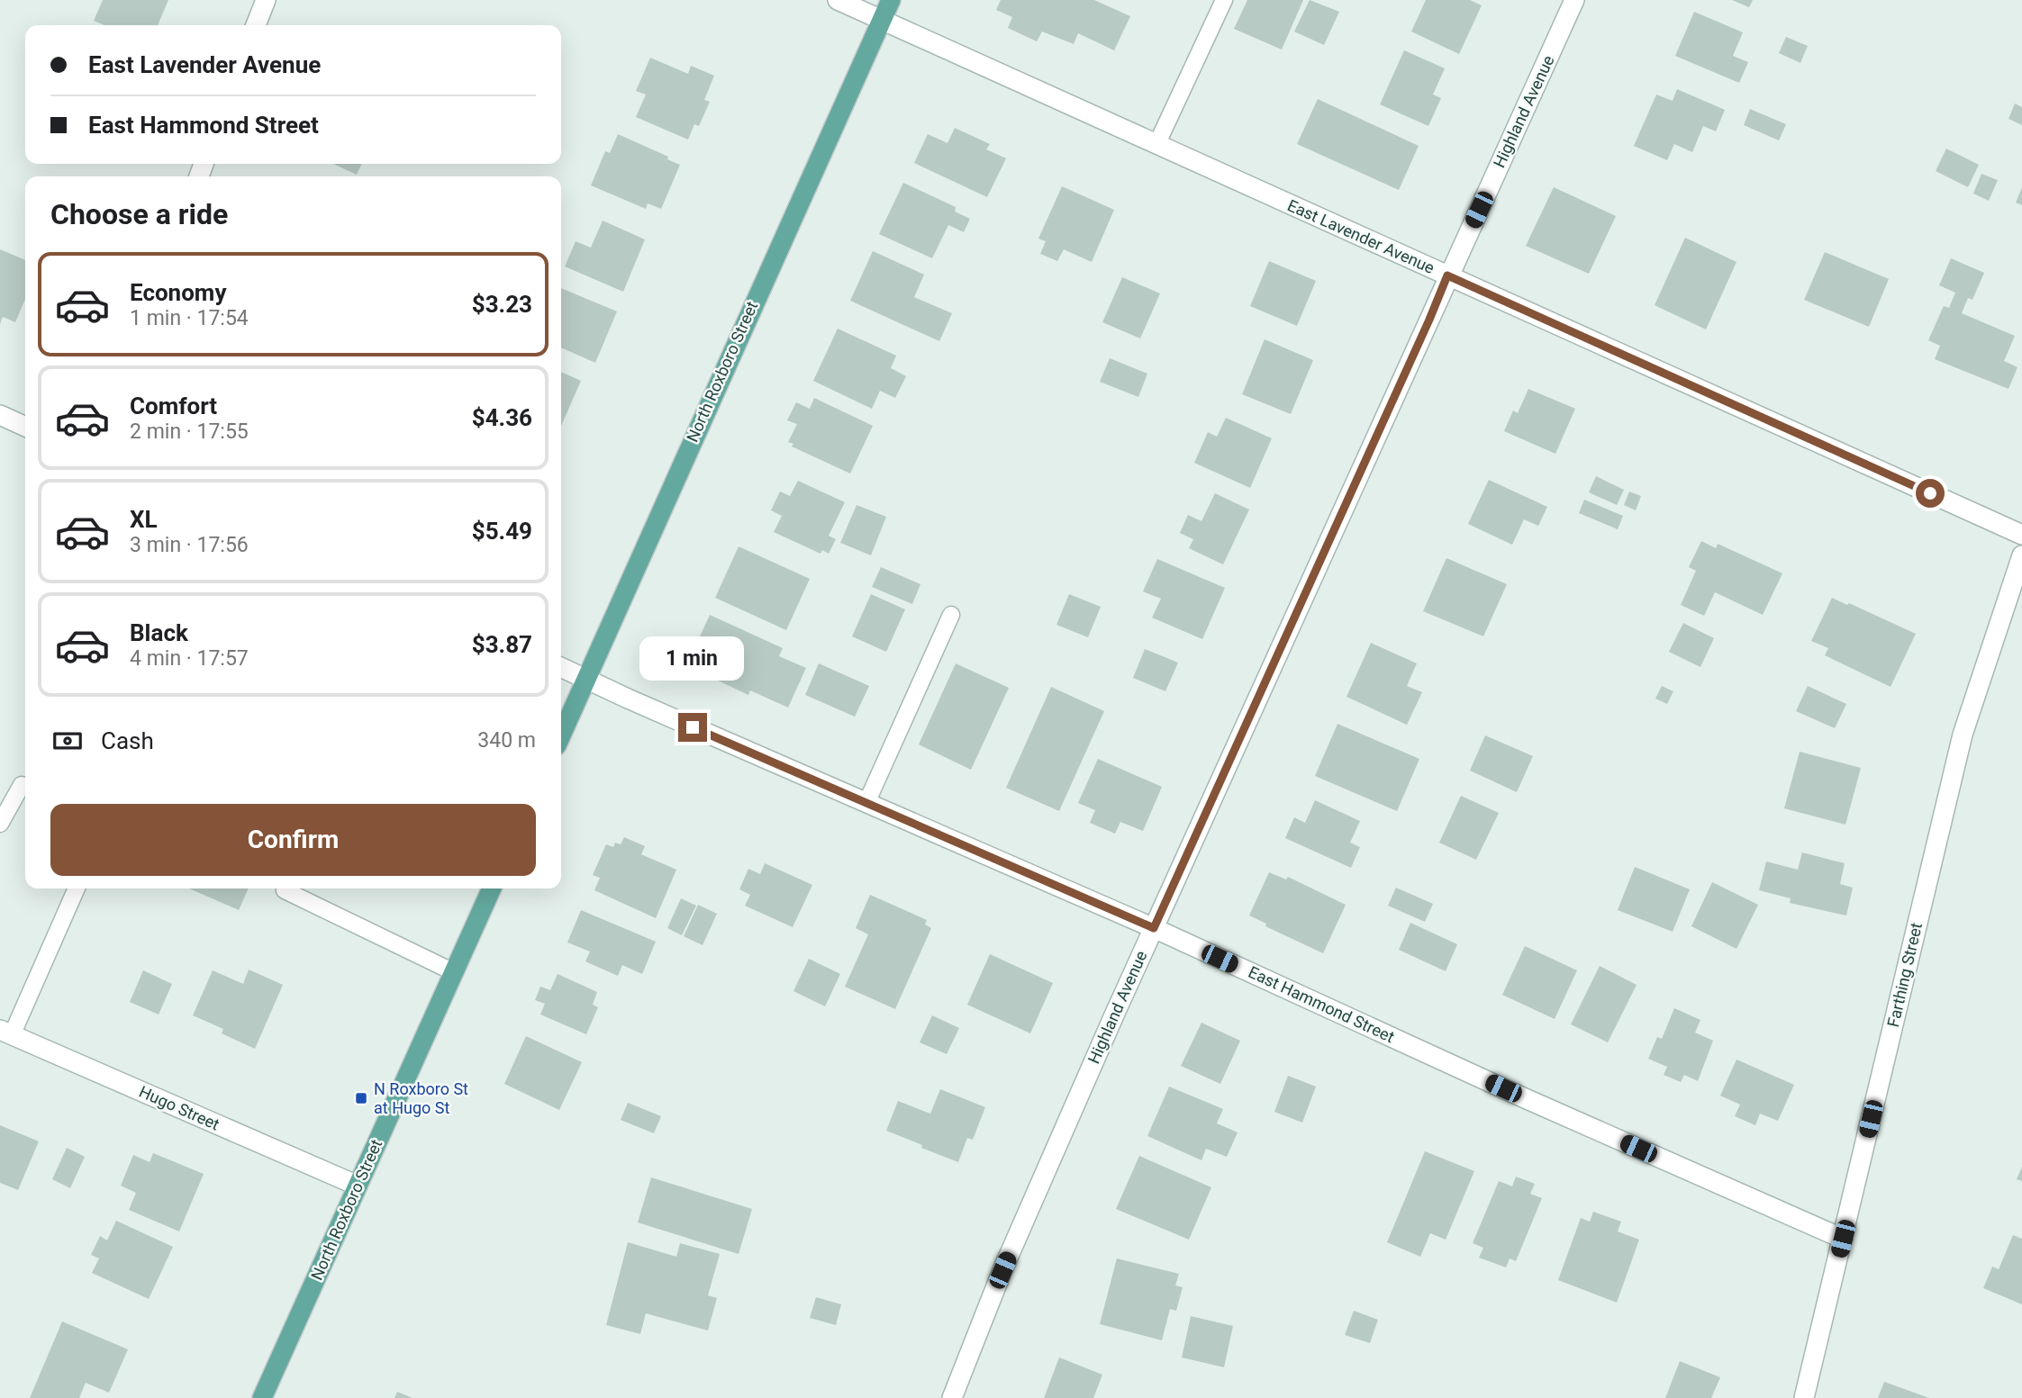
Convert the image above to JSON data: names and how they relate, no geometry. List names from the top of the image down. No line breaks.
{"streets":{"main road":["North Roxboro Street"],"street":["Highland Avenue","East Lavender Avenue","Farthing Street","East Hammond Street","Hugo Street"]},"crossings":[["Highland Avenue","East Lavender Avenue"],["Highland Avenue","East Hammond Street"],["East Lavender Avenue","North Roxboro Street"],["North Roxboro Street","East Hammond Street"],["North Roxboro Street","Hugo Street"],["Farthing Street","East Hammond Street"]],"places":{"transit":["N Roxboro St at Hugo St"]},"page":{"banner":["East Lavender Avenue","East Hammond Street"],"heading":"Choose a ride","list":[{"name":"Economy","note":"1 min · 17:54","value":"$3.23"},{"name":"Comfort","note":"2 min · 17:55","value":"$4.36"},{"name":"XL","note":"3 min · 17:56","value":"$5.49"},{"name":"Black","note":"4 min · 17:57","value":"$3.87"}],"bubble":"1 min","pay":["Cash","340 m"],"buttons":"Confirm"}}
